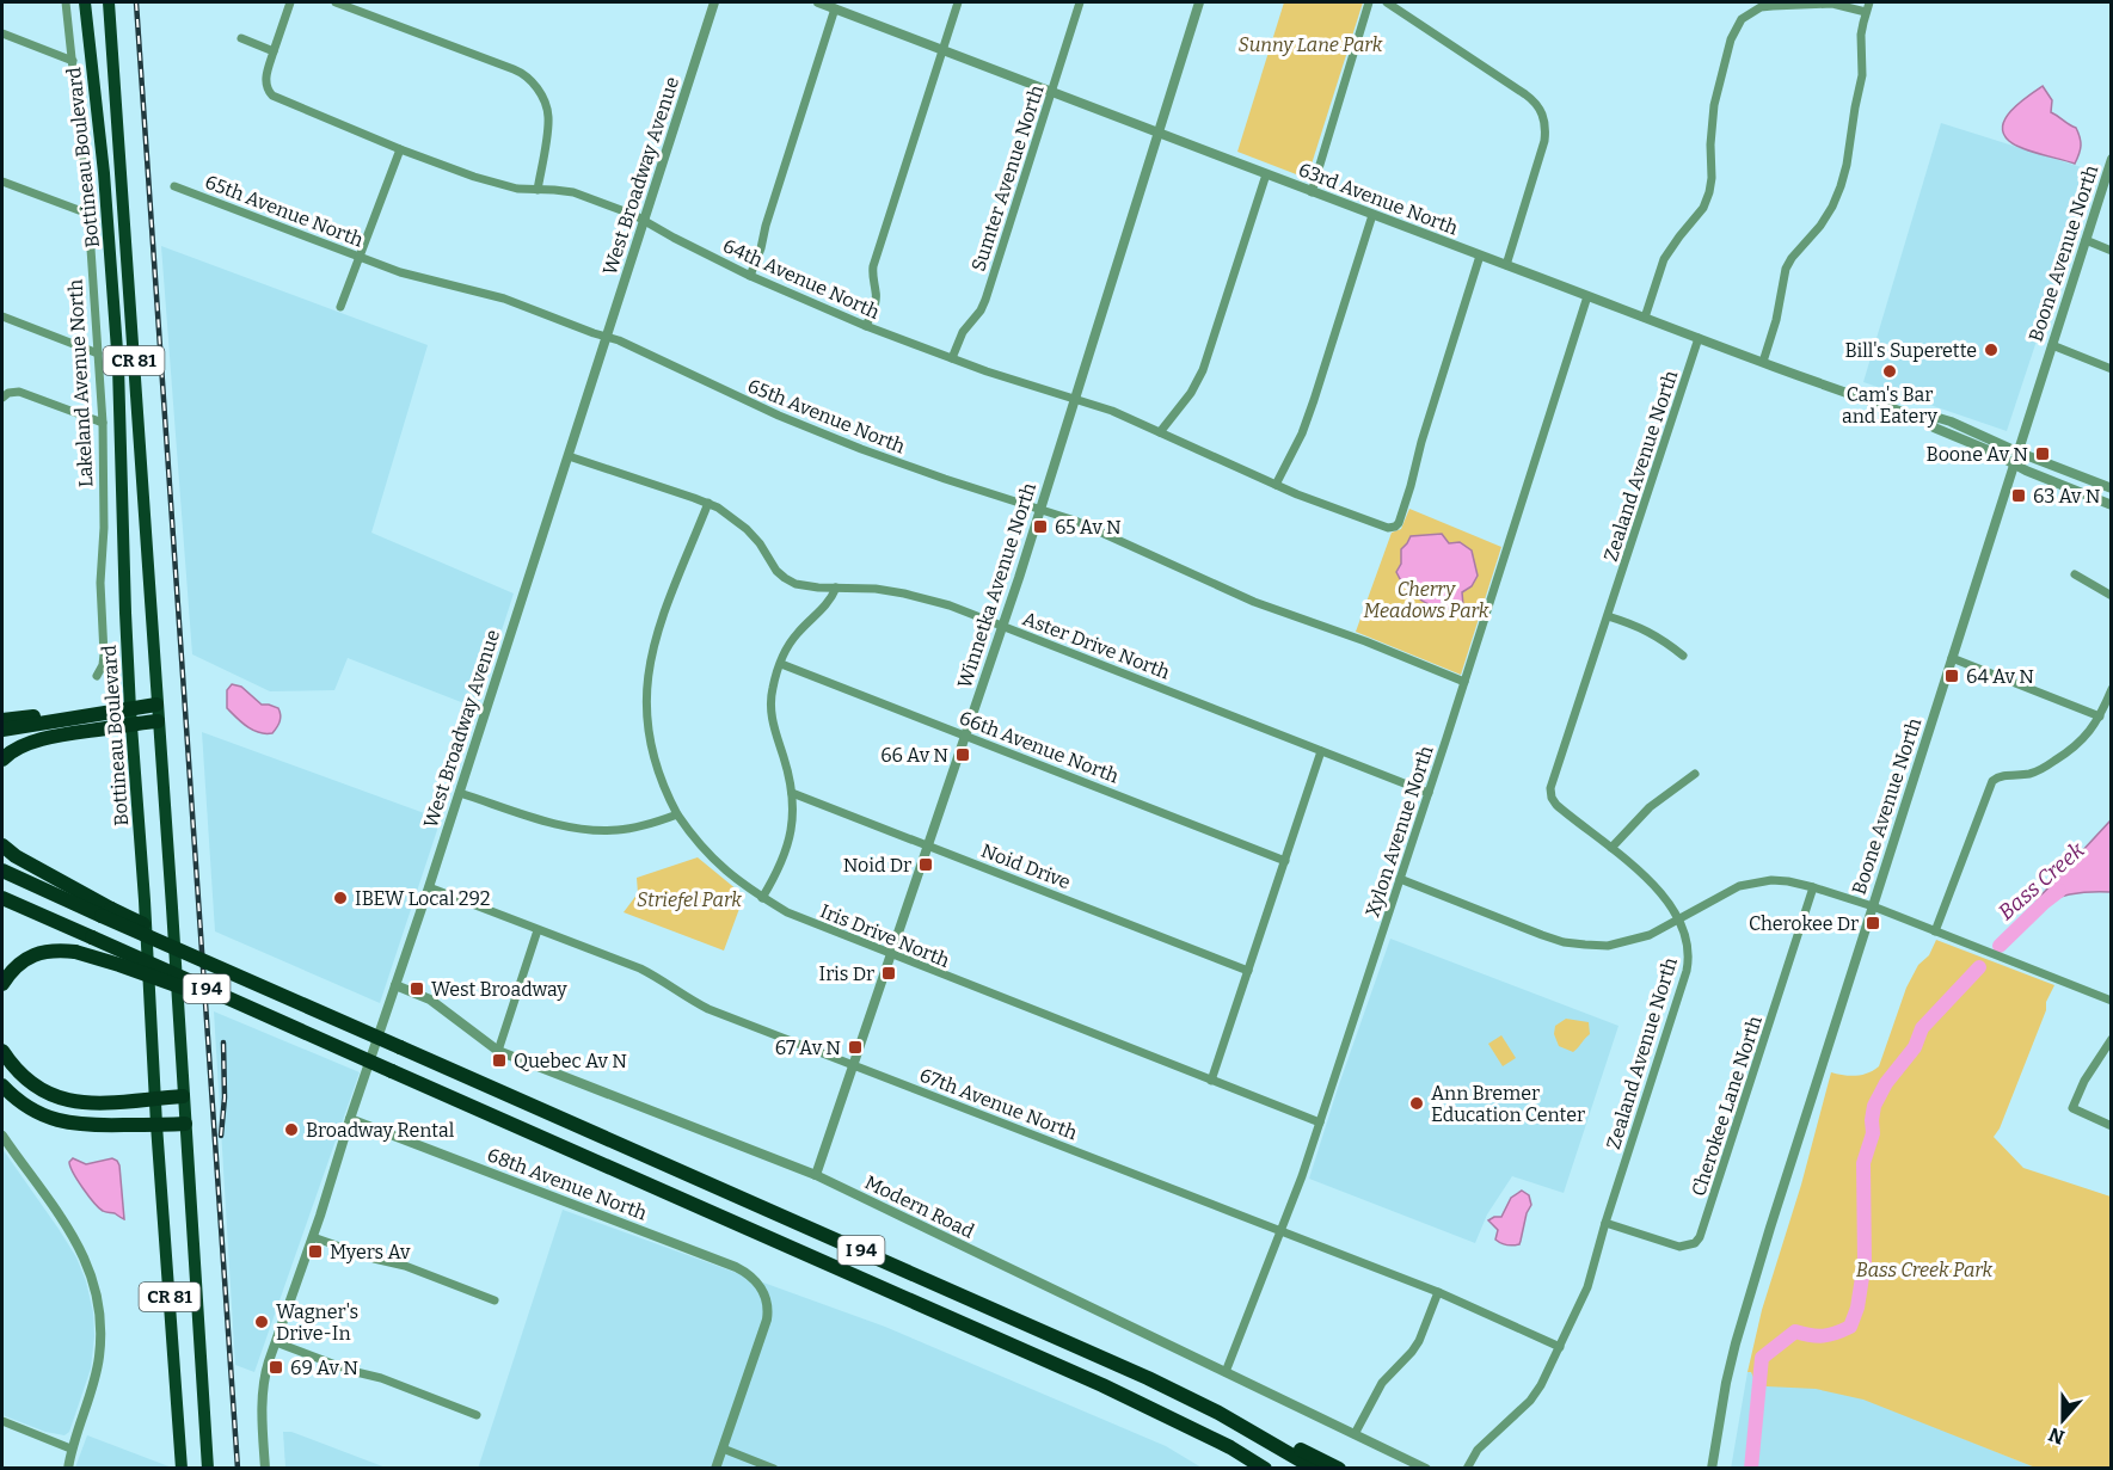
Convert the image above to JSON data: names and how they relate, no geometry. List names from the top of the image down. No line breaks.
{"streets":{"highway":["Bottineau Boulevard","CR 81","I 94"],"street":["West Broadway Avenue","Sumter Avenue North","63rd Avenue North","65th Avenue North","Boone Avenue North","64th Avenue North","Lakeland Avenue North","Zealand Avenue North","Winnetka Avenue North","Aster Drive North","66th Avenue North","Xylon Avenue North","Noid Drive","Iris Drive North","67th Avenue North","Cherokee Lane North","68th Avenue North","Modern Road"]},"crossings":[["West Broadway Avenue","65th Avenue North"],["West Broadway Avenue","64th Avenue North"],["West Broadway Avenue","Aster Drive North"],["West Broadway Avenue","67th Avenue North"],["West Broadway Avenue","68th Avenue North"],["West Broadway Avenue","Modern Road"],["Sumter Avenue North","63rd Avenue North"],["Sumter Avenue North","64th Avenue North"],["63rd Avenue North","Boone Avenue North"],["63rd Avenue North","64th Avenue North"],["63rd Avenue North","Zealand Avenue North"],["63rd Avenue North","Winnetka Avenue North"],["63rd Avenue North","Xylon Avenue North"],["65th Avenue North","Winnetka Avenue North"],["65th Avenue North","Xylon Avenue North"],["64th Avenue North","Winnetka Avenue North"],["Zealand Avenue North","67th Avenue North"],["Zealand Avenue North","Cherokee Lane North"],["Winnetka Avenue North","Aster Drive North"],["Winnetka Avenue North","66th Avenue North"],["Winnetka Avenue North","Noid Drive"],["Winnetka Avenue North","Iris Drive North"],["Winnetka Avenue North","67th Avenue North"],["Winnetka Avenue North","Modern Road"],["Aster Drive North","Xylon Avenue North"],["Aster Drive North","Iris Drive North"],["Xylon Avenue North","Iris Drive North"],["Xylon Avenue North","67th Avenue North"],["Xylon Avenue North","Modern Road"]],"water":["Bass Creek"],"parks":["Sunny Lane Park","Cherry Meadows Park","Striefel Park","Bass Creek Park"],"places":{"other":["Bill's Superette","Cam's Bar and Eatery","IBEW Local 292","Ann Bremer Education Center","Broadway Rental","Wagner's Drive-In"],"transit":["Boone Av N","63 Av N","65 Av N","64 Av N","66 Av N","Noid Dr","Cherokee Dr","Iris Dr","West Broadway","67 Av N","Quebec Av N","Myers Av","69 Av N"]},"north":"bottom"}
